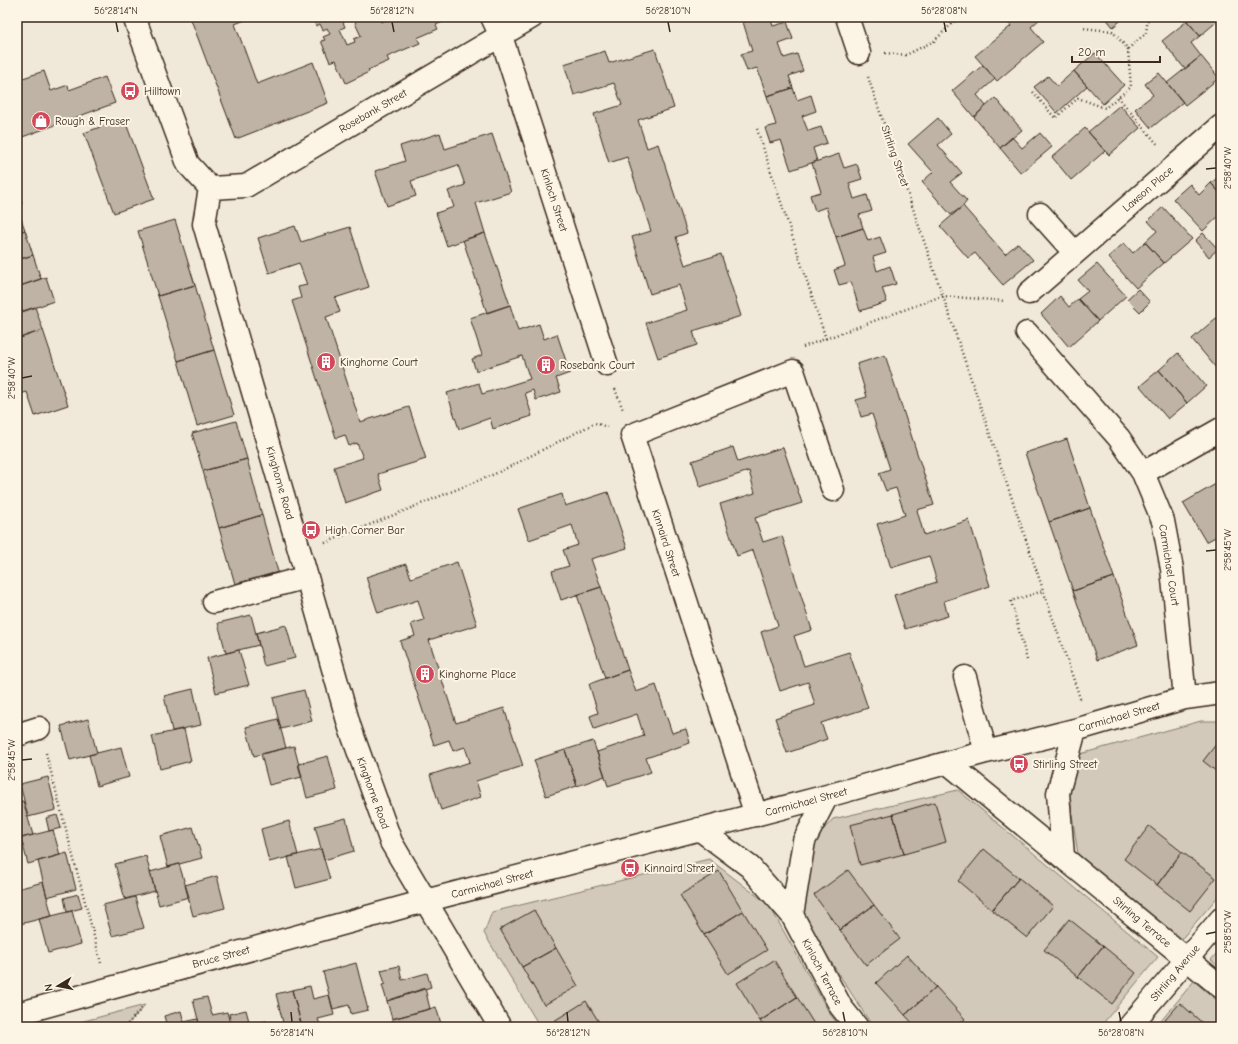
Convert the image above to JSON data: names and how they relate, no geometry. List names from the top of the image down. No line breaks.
{"streets":{"street":["Rosebank Street","Lawson Place","Kinloch Street","Kinghorne Road","Kinnaird Street","Carmichael Court","Carmichael Street","Stirling Terrace","Bruce Street","Kinloch Terrace","Stirling Avenue"],"path":["Stirling Street"]},"crossings":[["Rosebank Street","Kinloch Street"],["Rosebank Street","Kinghorne Road"],["Stirling Street","Carmichael Street"],["Kinghorne Road","Carmichael Street"],["Kinghorne Road","Bruce Street"],["Kinnaird Street","Carmichael Street"],["Carmichael Court","Carmichael Street"],["Carmichael Street","Stirling Terrace"],["Carmichael Street","Bruce Street"],["Carmichael Street","Kinloch Terrace"],["Stirling Terrace","Stirling Avenue"]],"places":{"bus stop":["Hilltown","High Corner Bar","Stirling Street","Kinnaird Street"],"shop":["Rough & Fraser"],"building":["Kinghorne Court","Rosebank Court","Kinghorne Place"]},"scale_bar":"20 m","north":"left","coordinates":["56°28'14\"N","56°28'12\"N","56°28'10\"N","56°28'08\"N","2°58'40\"W","2°58'45\"W","2°58'50\"W"]}
